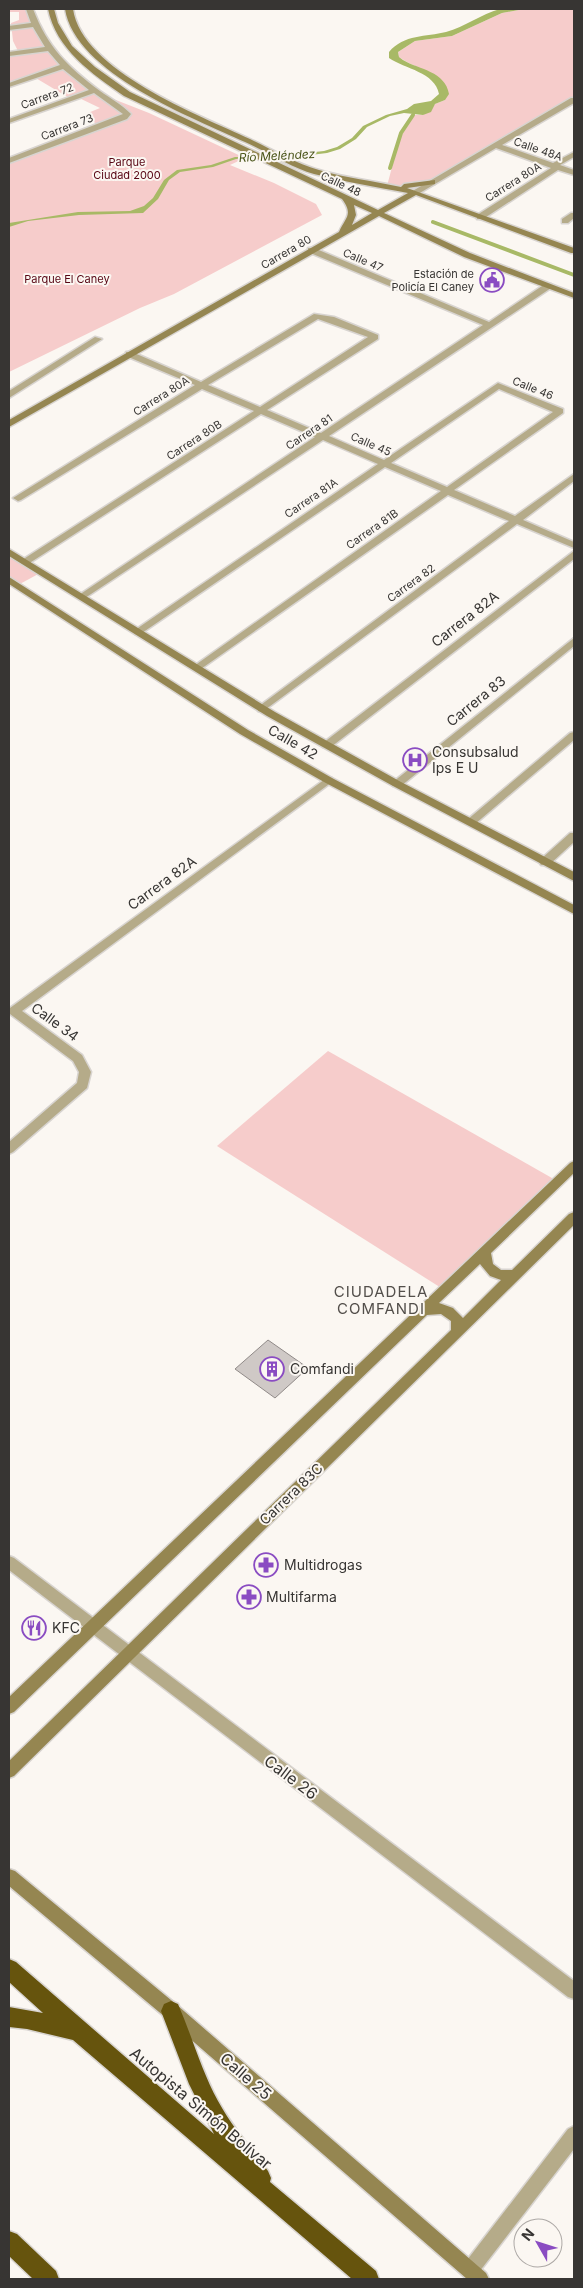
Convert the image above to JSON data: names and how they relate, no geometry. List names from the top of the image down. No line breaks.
{"streets":{"highway":["Autopista Simón Bolívar"],"street":["Carrera 72","Carrera 73","Calle 48A","Carrera 80A","Calle 48","Carrera 80","Calle 47","Calle 46","Carrera 81","Carrera 80B","Calle 45","Carrera 81A","Carrera 81B","Carrera 82","Carrera 82A","Carrera 83","Calle 42","Calle 34","Carrera 83C","Calle 26","Calle 25"]},"crossings":[["Carrera 72","Carrera 73"],["Calle 48A","Carrera 80A"],["Calle 48A","Carrera 80"],["Carrera 80A","Calle 48"],["Carrera 80A","Carrera 80B"],["Carrera 80A","Calle 45"],["Calle 48","Carrera 80"],["Calle 48","Carrera 81"],["Carrera 80","Calle 47"],["Carrera 80","Calle 45"],["Calle 47","Carrera 81"],["Calle 46","Carrera 81A"],["Calle 46","Carrera 81B"],["Carrera 81","Calle 45"],["Carrera 81","Calle 42"],["Carrera 80B","Calle 45"],["Carrera 80B","Calle 42"],["Calle 45","Carrera 81A"],["Calle 45","Carrera 81B"],["Calle 45","Carrera 82"],["Carrera 81A","Calle 42"],["Carrera 81B","Calle 42"],["Carrera 82","Calle 42"],["Carrera 82A","Calle 42"],["Carrera 82A","Calle 34"],["Carrera 83","Calle 42"],["Carrera 83C","Calle 26"]],"districts":["CIUDADELA COMFANDI"],"water":["Río Meléndez"],"parks":["Parque Ciudad 2000","Parque El Caney"],"places":{"public building":["Estación de Policía El Caney"],"hospital":["Consubsalud Ips E U"],"building":["Comfandi"],"pharmacy":["Multidrogas","Multifarma"],"restaurant":["KFC"]},"north":"top left"}
